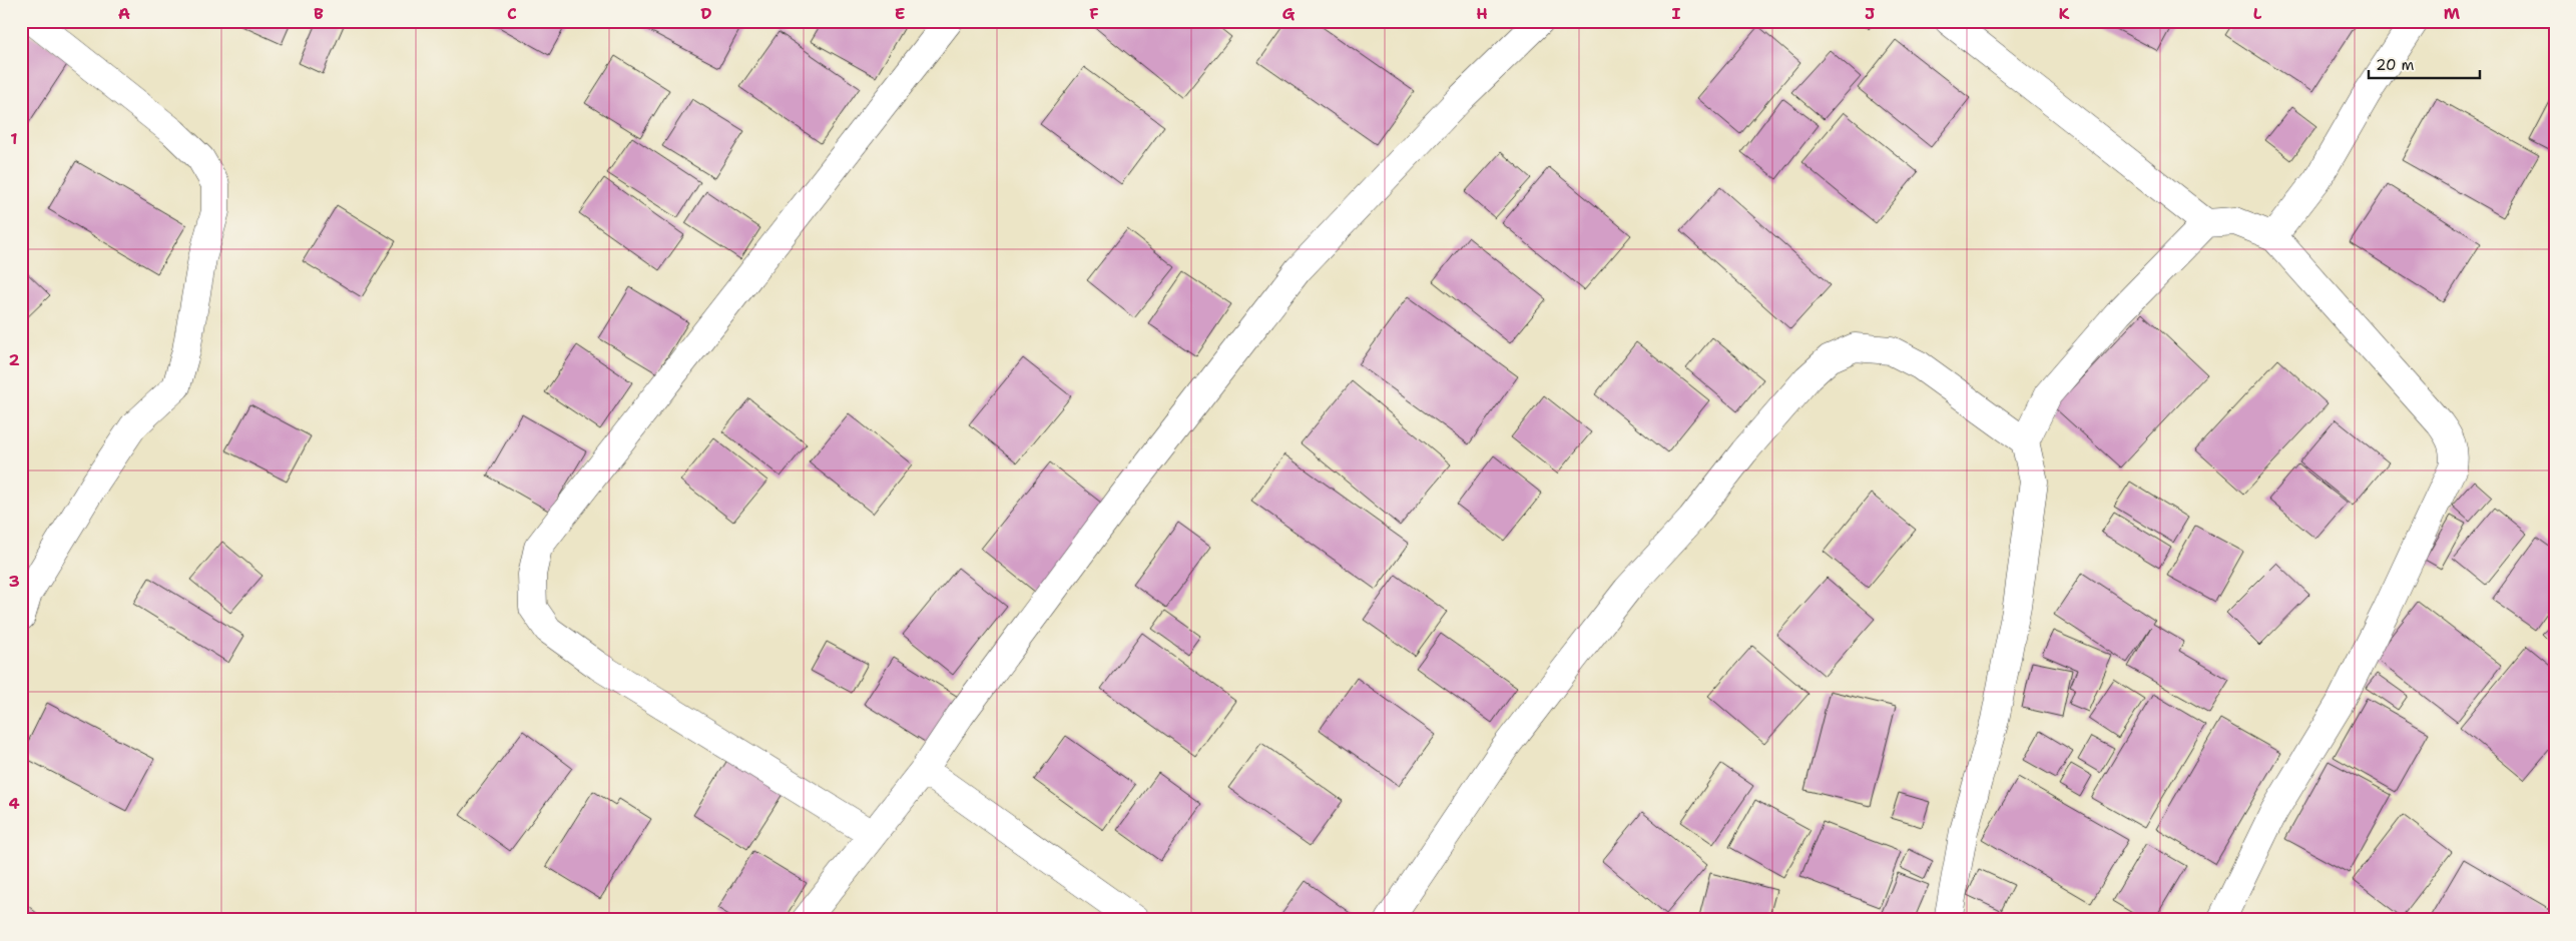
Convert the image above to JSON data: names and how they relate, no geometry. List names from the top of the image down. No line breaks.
{"scale_bar":"20 m","grid":{"columns":["A","B","C","D","E","F","G","H","I","J","K","L","M"],"rows":["1","2","3","4"]}}
